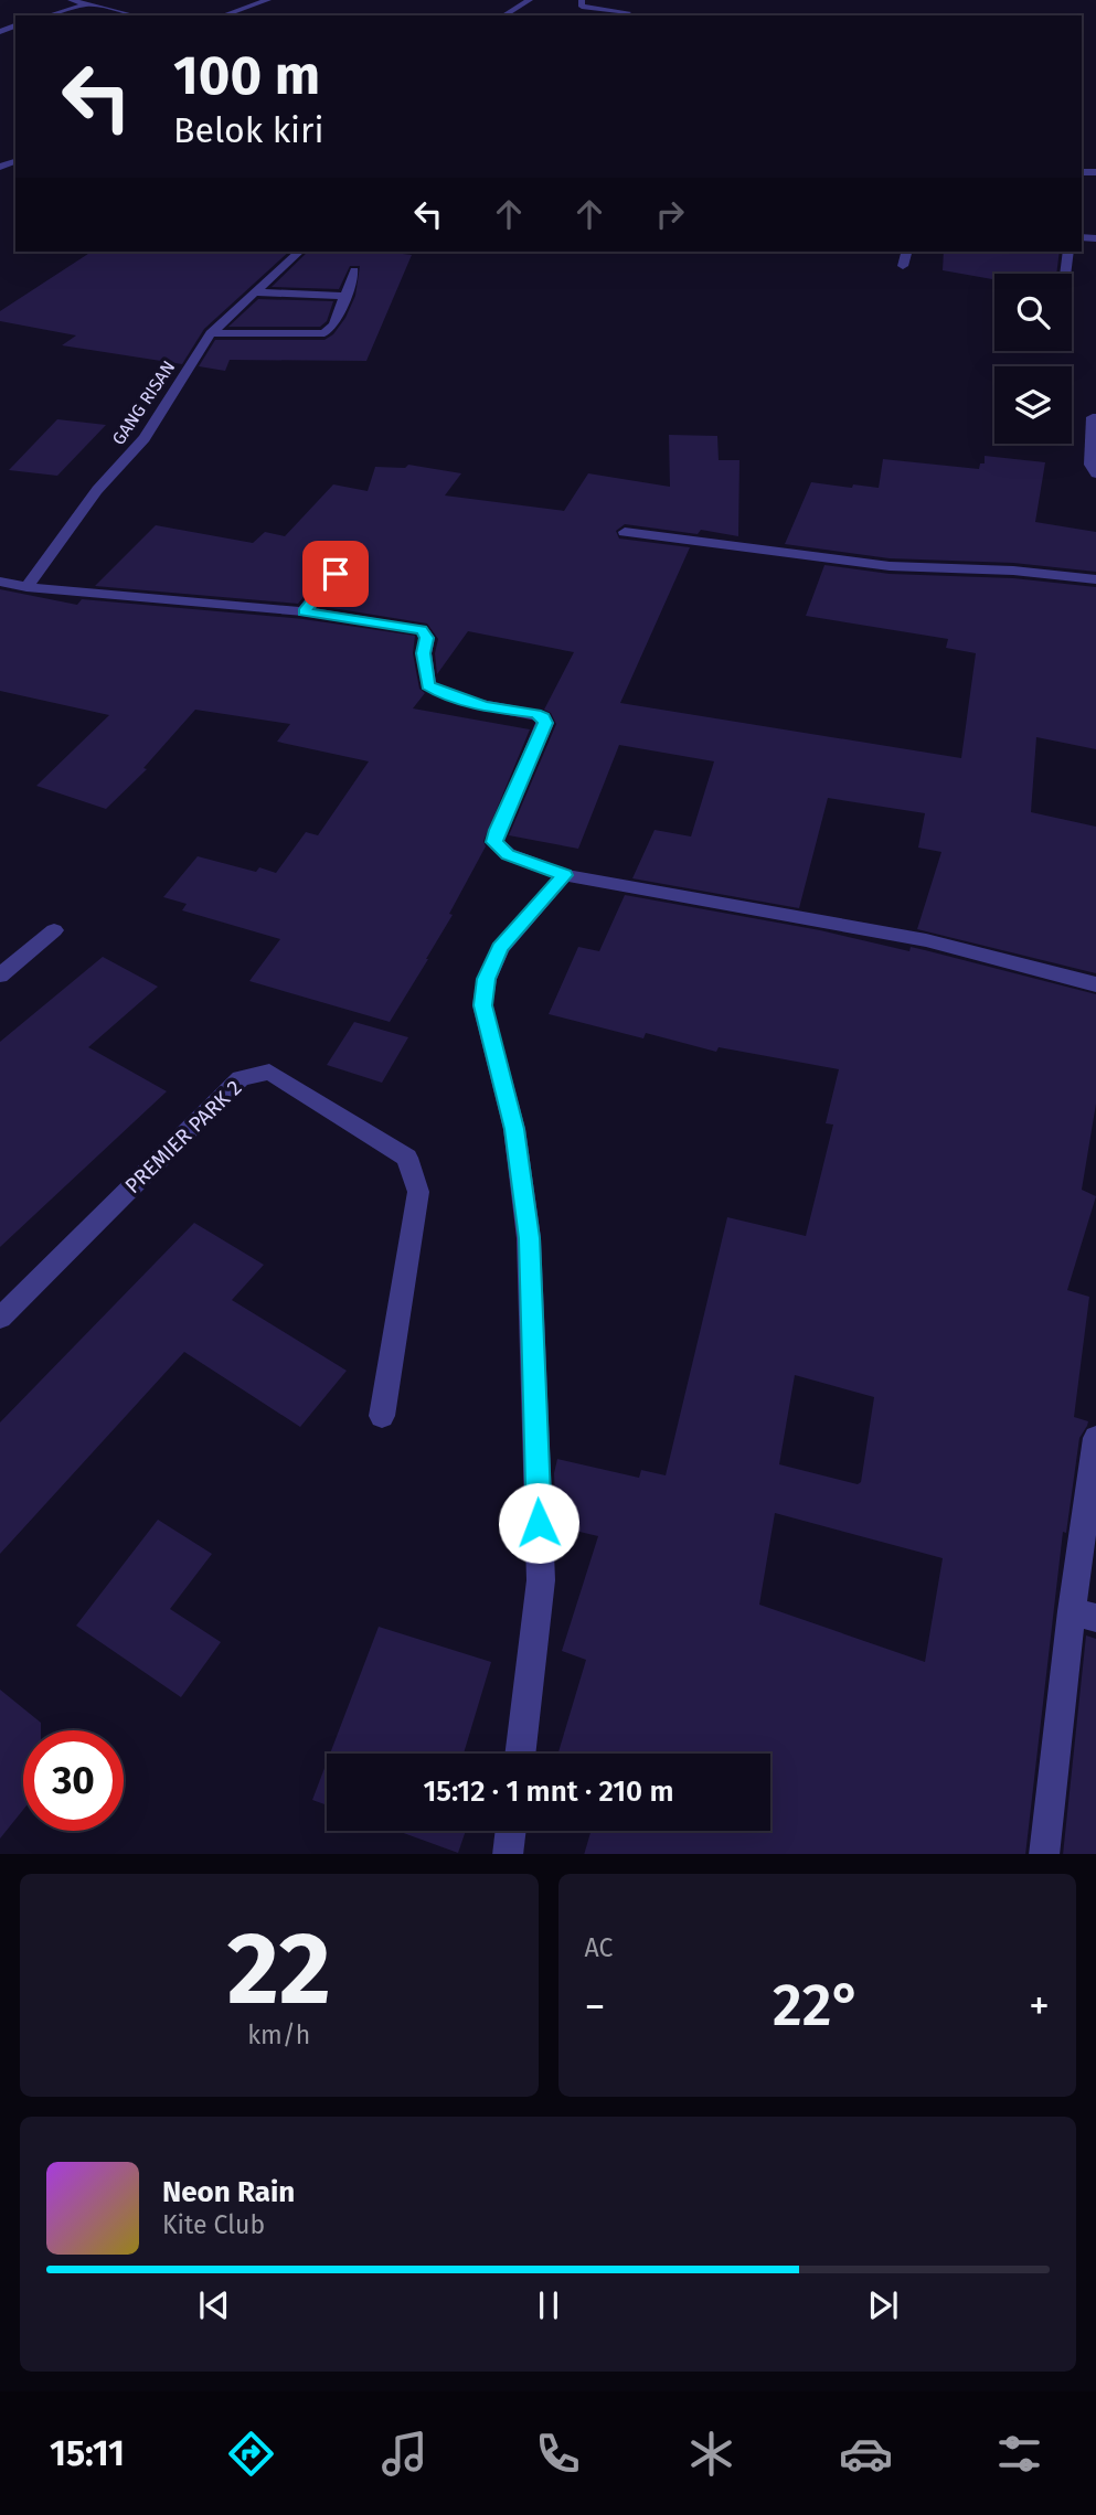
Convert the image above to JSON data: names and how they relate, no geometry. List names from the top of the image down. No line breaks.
{"streets":{"street":["GANG RISAN","PREMIER PARK 2"]},"page":{"turn":["100 m","Belok kiri"],"limit":"30","trip":"15:12 · 1 mnt · 210 m","tile":[["22","km/h"],"AC"],"heat":["−","22°","+"],"song":["Neon Rain","Kite Club"],"tabs":"15:11"}}
